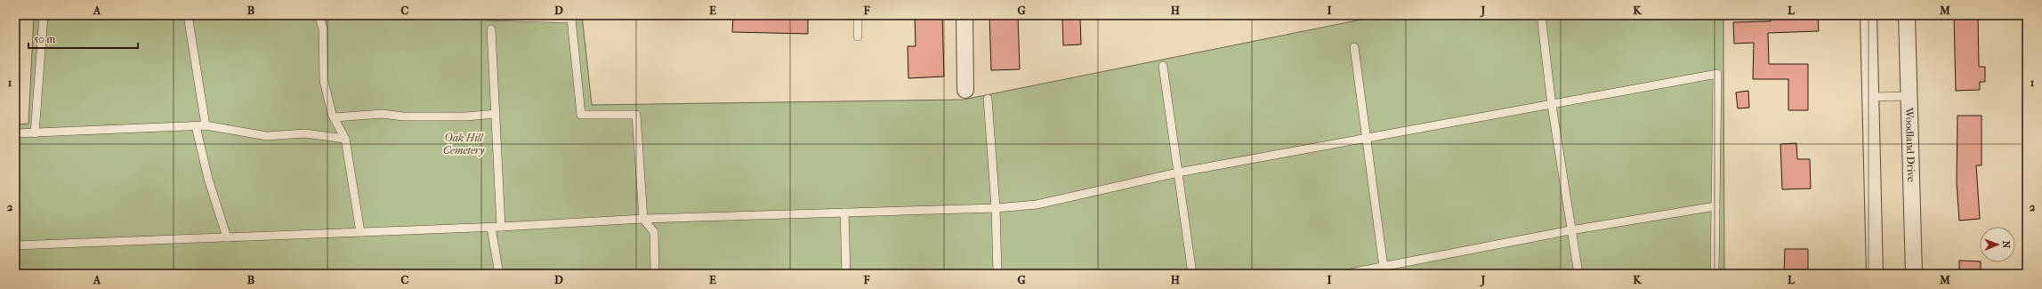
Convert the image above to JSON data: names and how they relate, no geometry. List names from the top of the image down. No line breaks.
{"streets":{"street":["Woodland Drive"]},"parks":["Oak Hill Cemetery"],"scale_bar":"50 m","north":"right","grid":{"columns":["A","B","C","D","E","F","G","H","I","J","K","L","M"],"rows":["1","2"]}}
